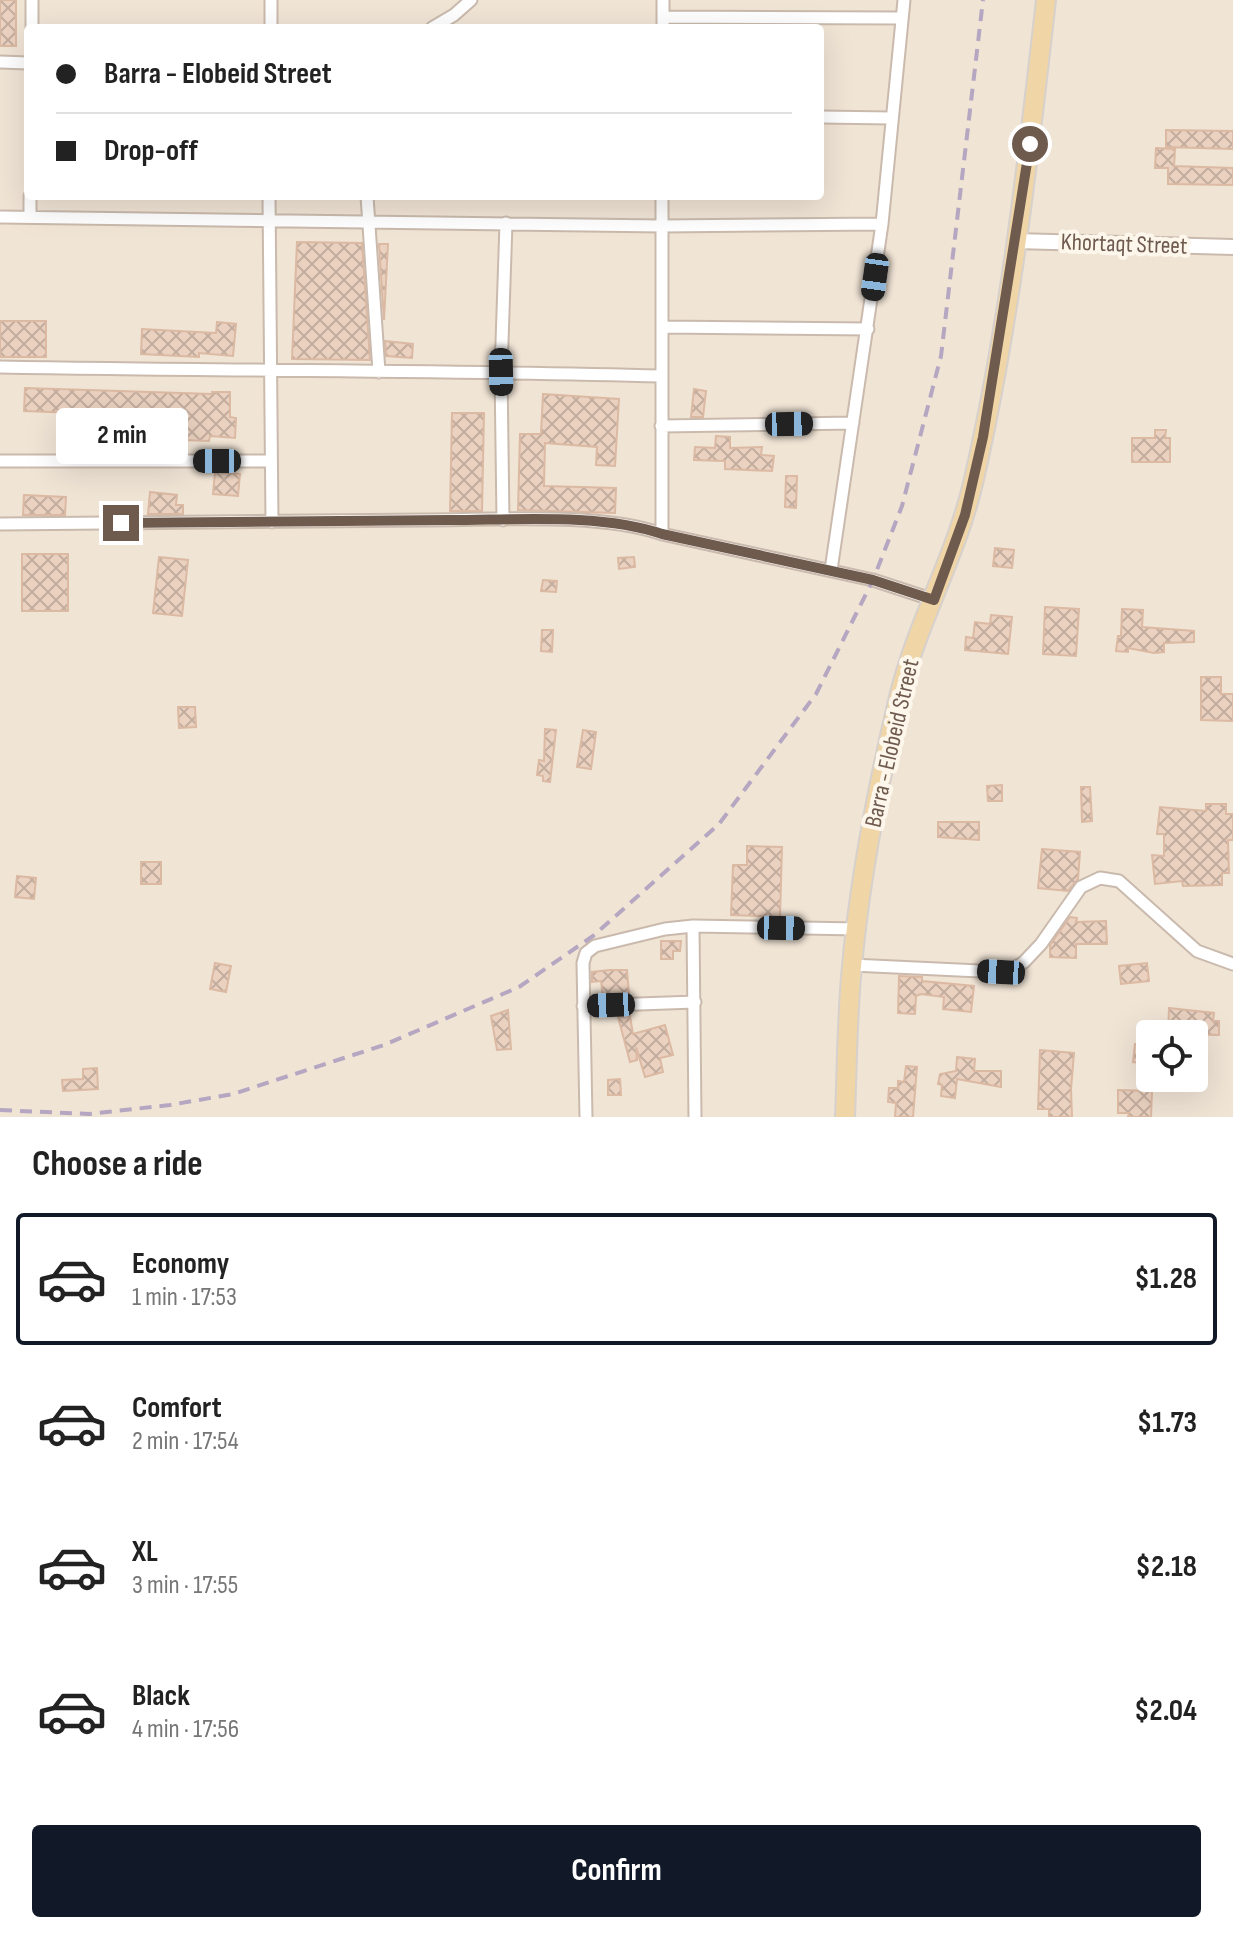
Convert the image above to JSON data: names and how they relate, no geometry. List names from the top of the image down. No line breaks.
{"streets":{"main road":["Barra - Elobeid Street"],"street":["Khortaqt Street"]},"crossings":[["Khortaqt Street","Barra - Elobeid Street"]],"page":{"banner":["Barra - Elobeid Street","Drop-off"],"bubble":"2 min","heading":"Choose a ride","list":[{"name":"Economy","note":"1 min · 17:53","value":"$1.28"},{"name":"Comfort","note":"2 min · 17:54","value":"$1.73"},{"name":"XL","note":"3 min · 17:55","value":"$2.18"},{"name":"Black","note":"4 min · 17:56","value":"$2.04"}],"buttons":"Confirm"}}
